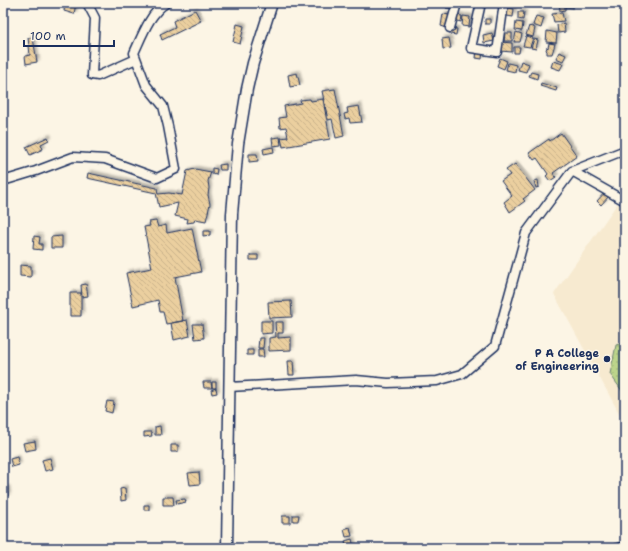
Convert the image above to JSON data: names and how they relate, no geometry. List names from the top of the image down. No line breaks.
{"places":["P A College of Engineering"],"scale_bar":"100 m"}
